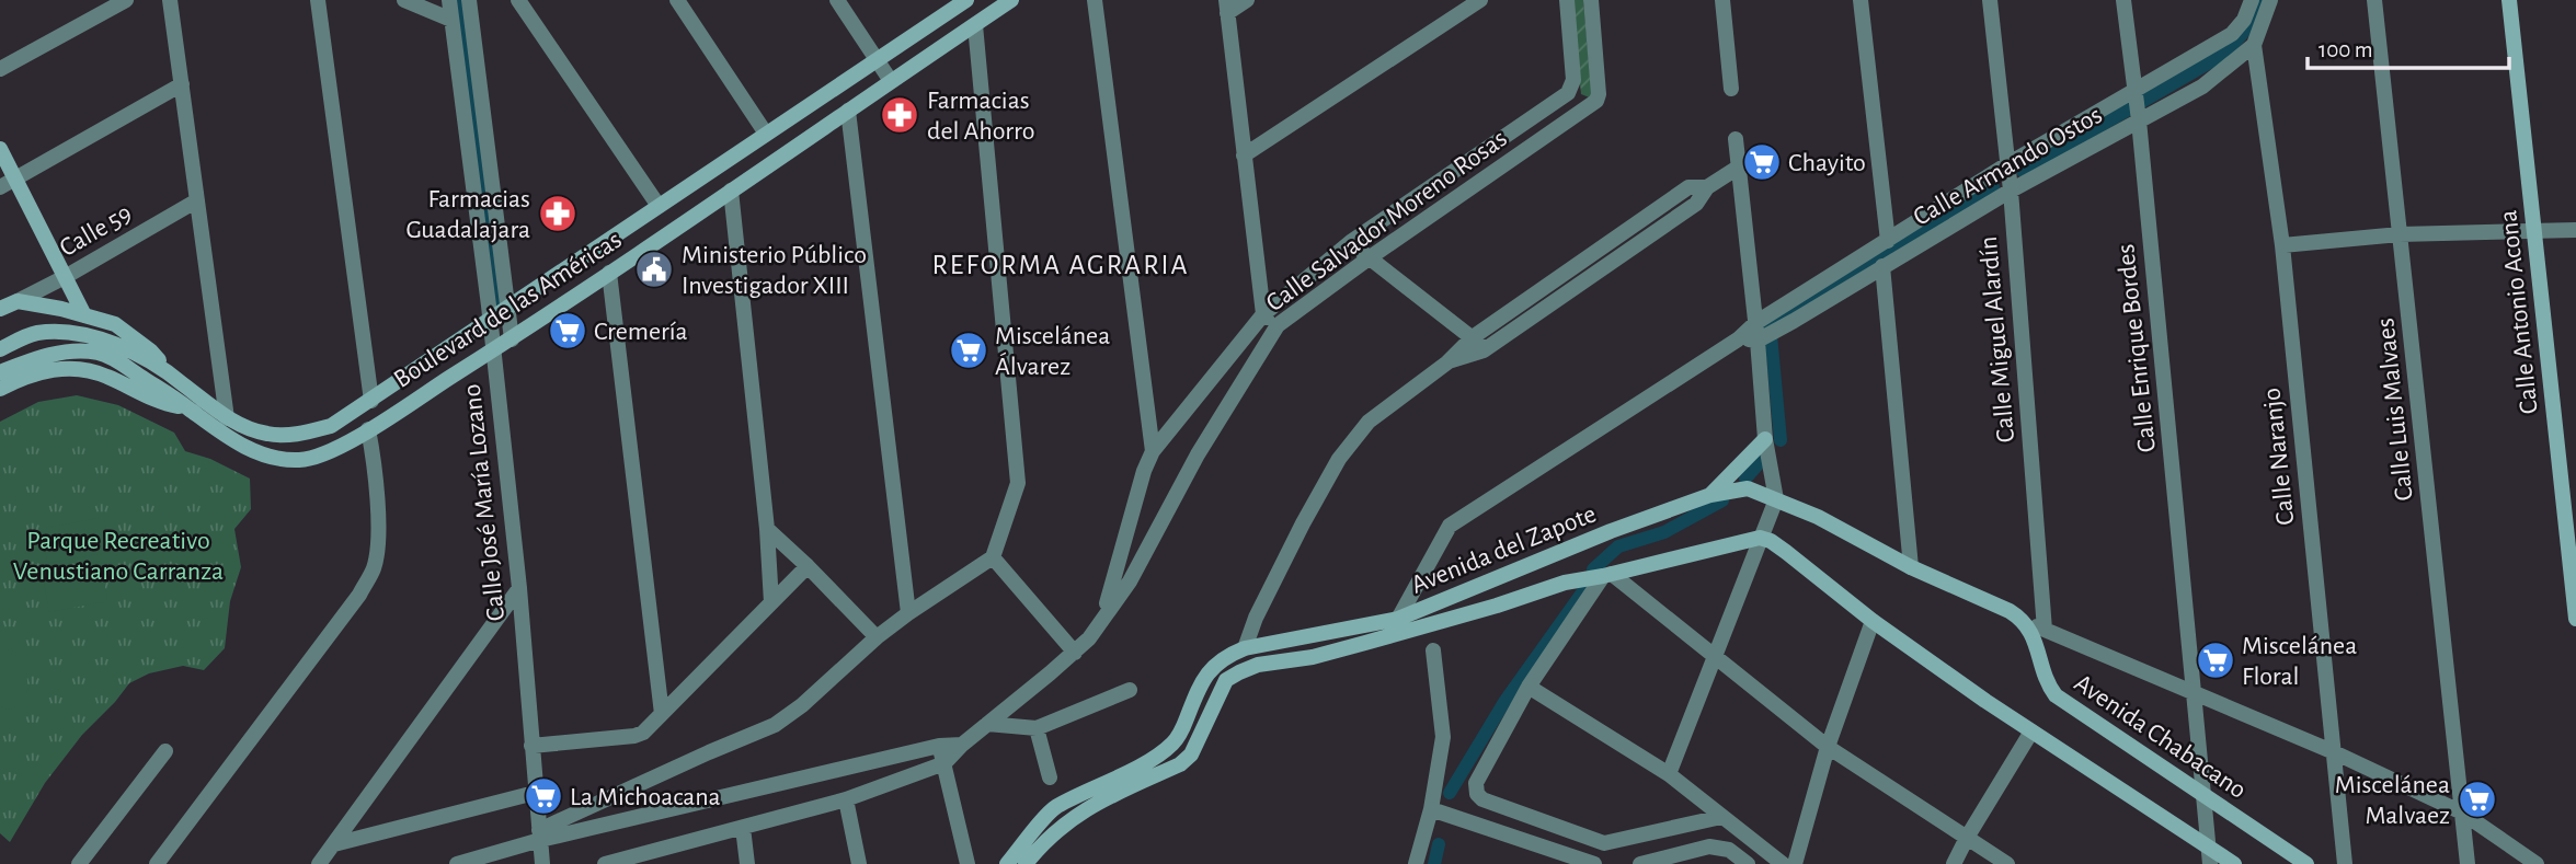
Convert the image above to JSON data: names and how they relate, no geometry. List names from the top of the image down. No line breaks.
{"streets":{"main road":["Calle 59","Boulevard de las Américas","Calle Antonio Acona","Avenida del Zapote","Avenida Chabacano"],"street":["Calle Armando Ostos","Calle Salvador Moreno Rosas","Calle Miguel Alardín","Calle Enrique Bordes","Calle Luis Malvaes","Calle Naranjo","Calle José María Lozano"]},"crossings":[["Calle Armando Ostos","Calle Miguel Alardín"],["Calle Armando Ostos","Calle Enrique Bordes"],["Calle Armando Ostos","Calle Naranjo"],["Calle Armando Ostos","Avenida del Zapote"],["Boulevard de las Américas","Calle José María Lozano"],["Calle Enrique Bordes","Avenida Chabacano"]],"districts":["REFORMA AGRARIA"],"parks":["Parque Recreativo Venustiano Carranza"],"places":{"pharmacy":["Farmacias del Ahorro","Farmacias Guadalajara"],"supermarket":["Chayito","Cremería","Miscelánea Álvarez","Miscelánea Floral","La Michoacana","Miscelánea Malvaez"],"public building":["Ministerio Público Investigador XIII"]},"scale_bar":"100 m"}
